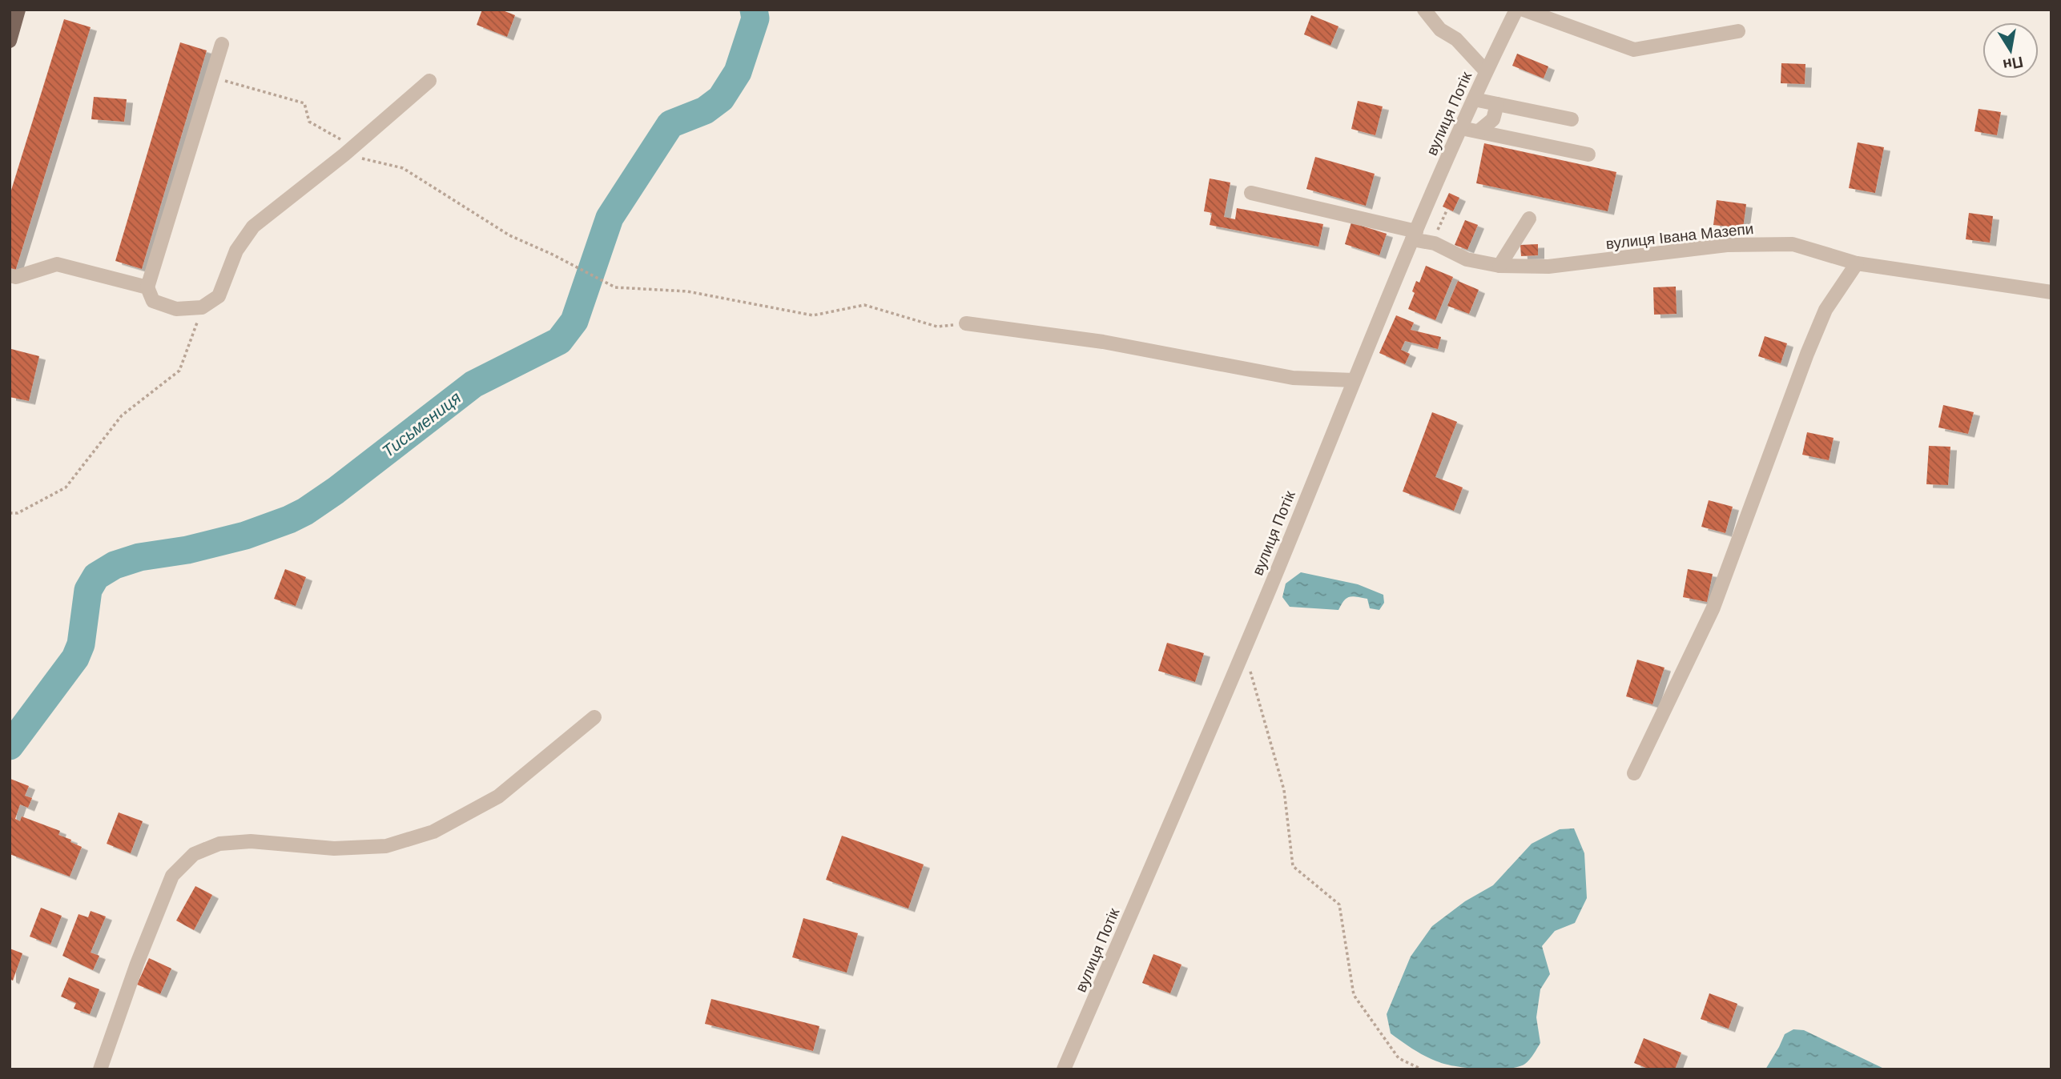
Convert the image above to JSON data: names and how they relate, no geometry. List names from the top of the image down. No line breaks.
{"streets":{"street":["вулиця Потік","вулиця Івана Мазепи"]},"crossings":[["вулиця Потік","вулиця Івана Мазепи"]],"water":["Тисьмениця"],"north":"bottom"}
